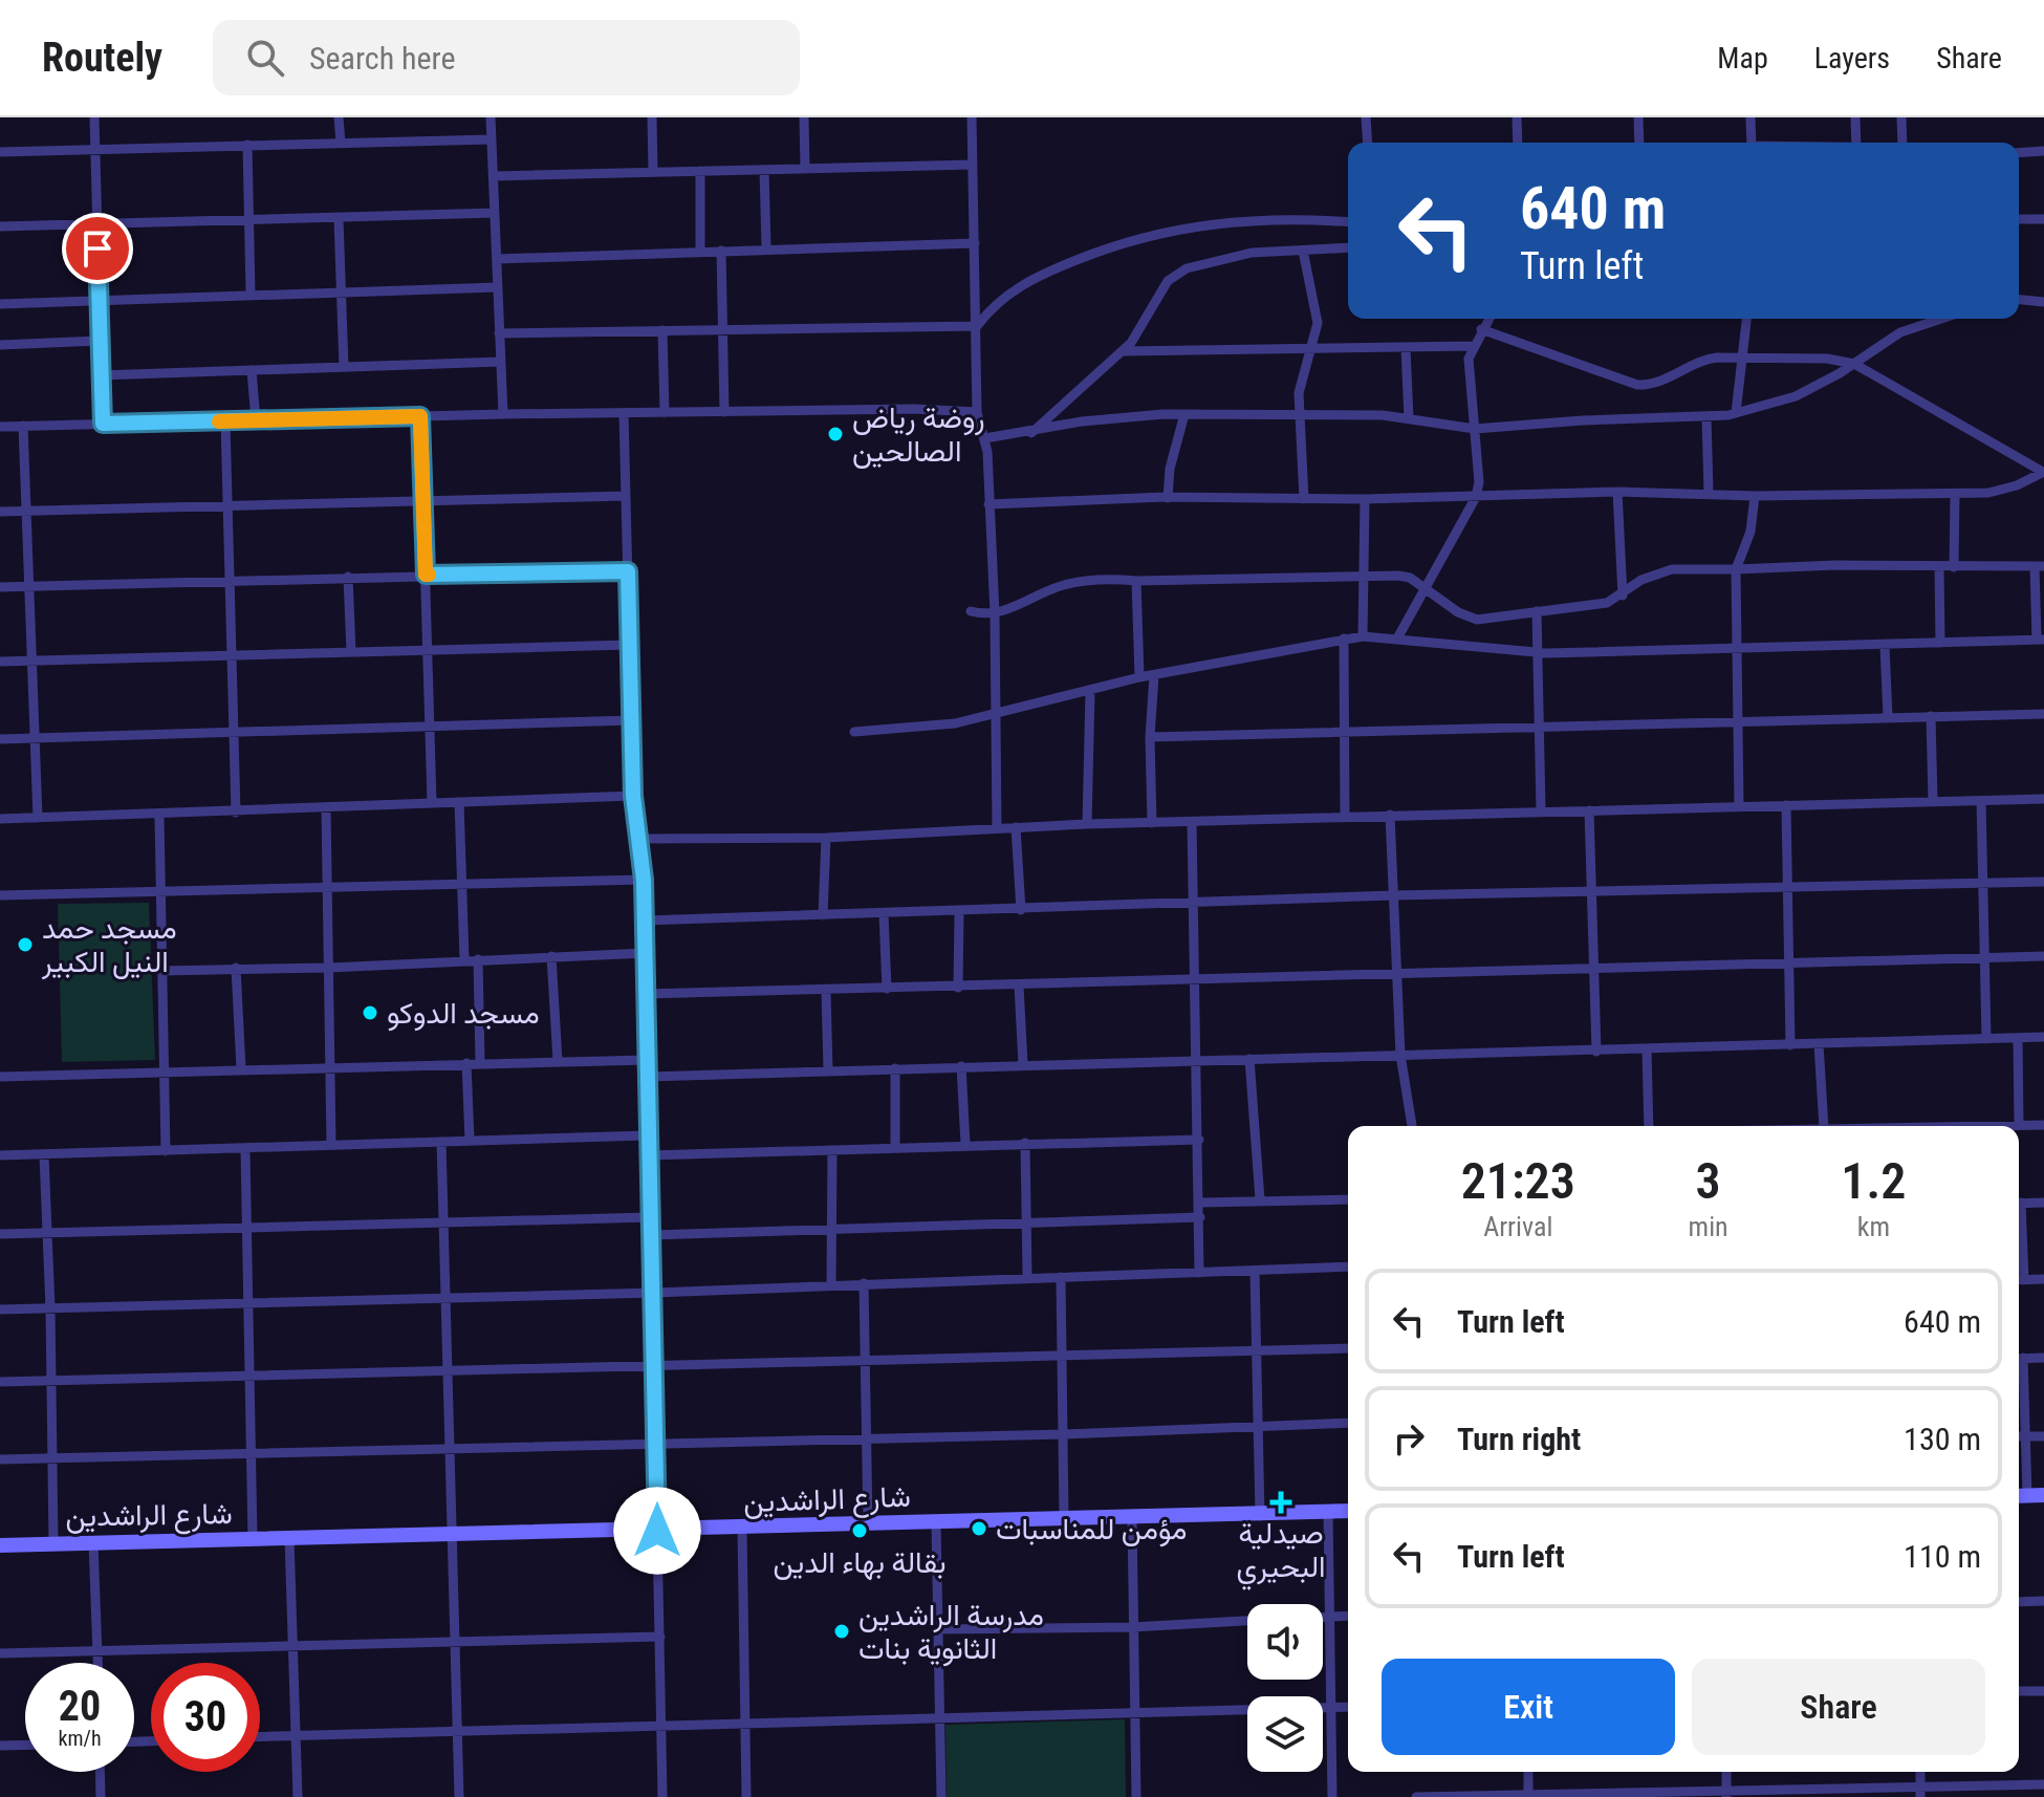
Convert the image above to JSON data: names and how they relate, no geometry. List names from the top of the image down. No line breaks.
{"streets":{"street":["شارع الراشدين"]},"places":{"other":["روضة رياض الصالحين","مسجد حمد النيل الكبير","مسجد الدوكو","مؤمن للمناسبات","بقالة بهاء الدين","مدرسة الراشدين الثانوية بنات"],"health":["صيدلية البحيري"]},"page":{"header":"Routely","search":"Search here","nav":["Map","Layers","Share"],"turn":["640 m","Turn left"],"eta":["21:23","Arrival","3","min","1.2","km"],"list":[{"name":"Turn left","value":"640 m"},{"name":"Turn right","value":"130 m"},{"name":"Turn left","value":"110 m"}],"buttons":["Exit","Share"],"speed":"20 km/h","limit":"30"}}
